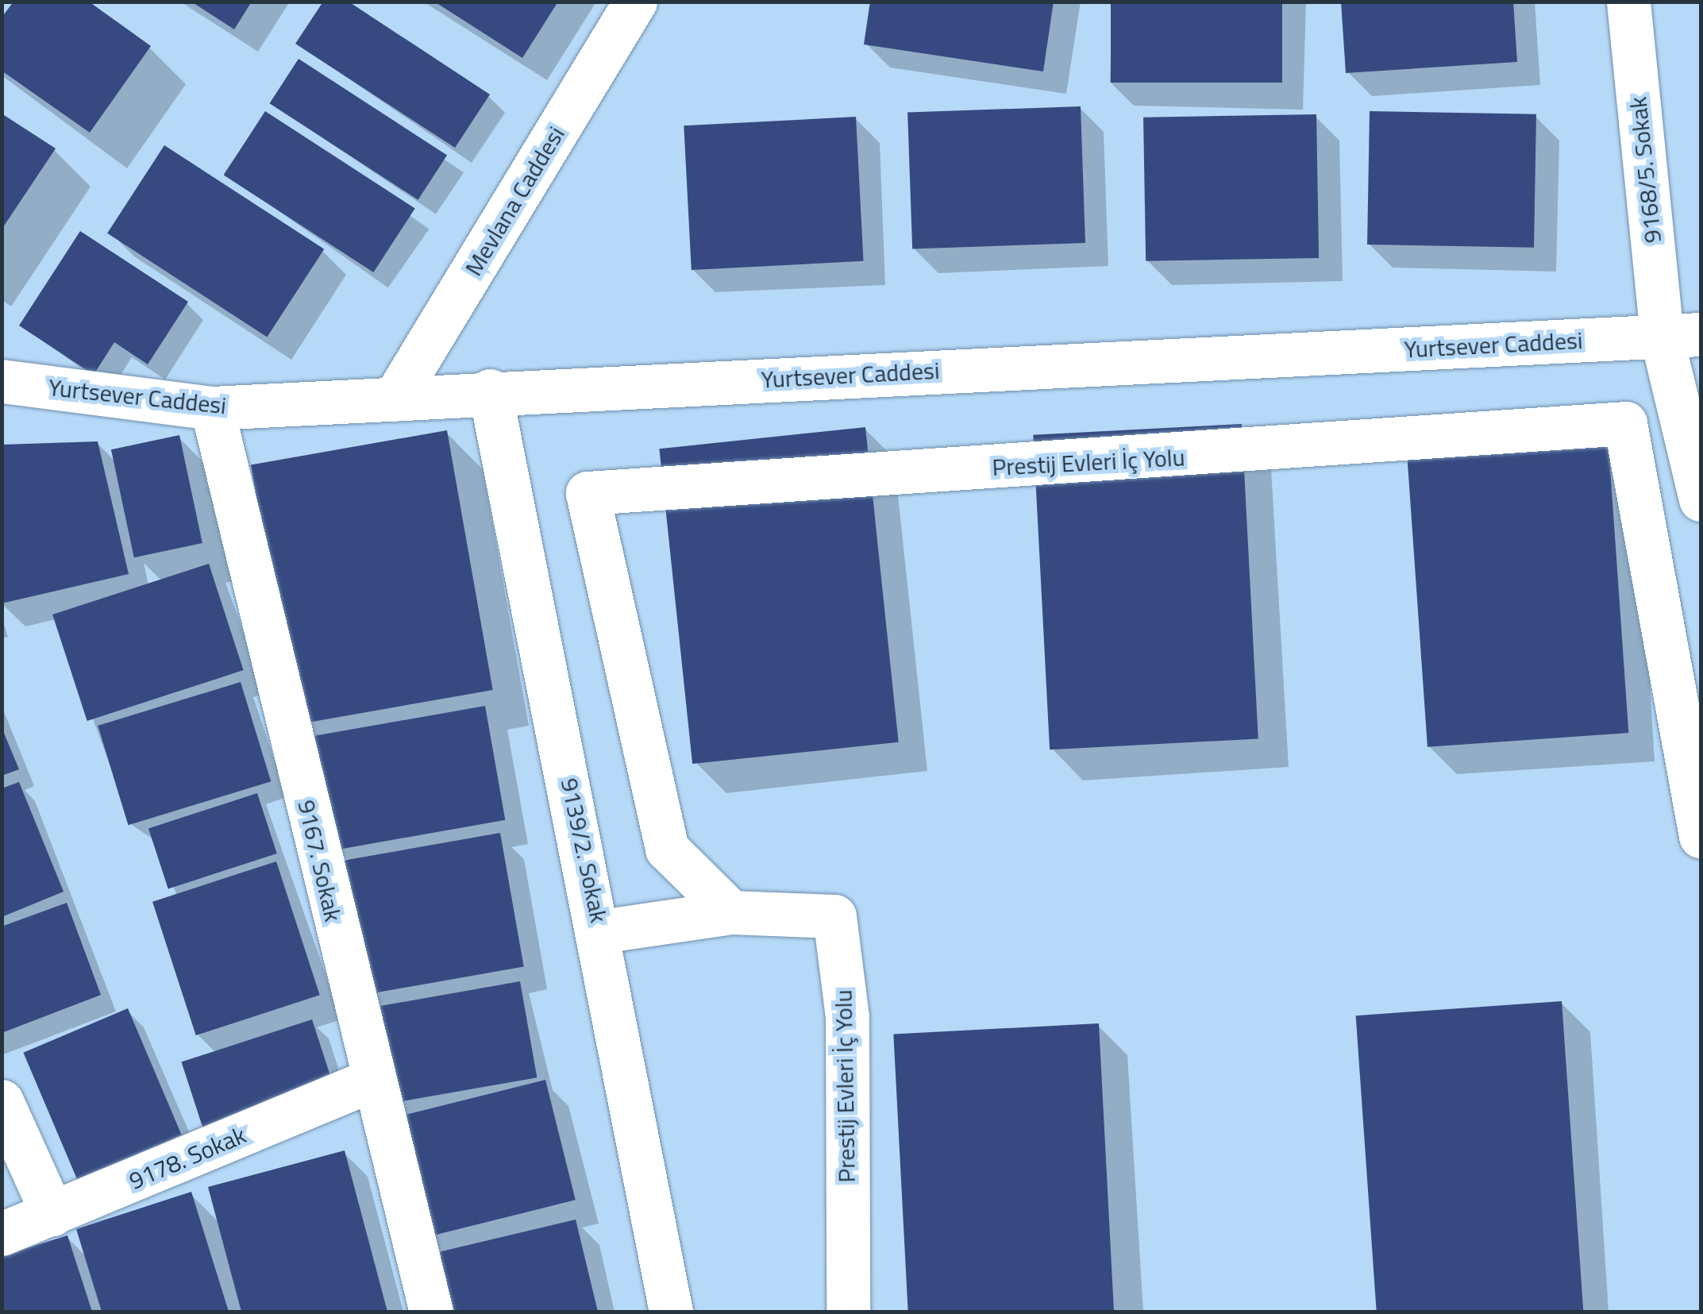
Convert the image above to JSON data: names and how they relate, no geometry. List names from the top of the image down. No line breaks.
{"streets":{"street":["9168/5. Sokak","Mevlana Caddesi","Yurtsever Caddesi","Prestij Evleri İç Yolu","9139/2. Sokak","9167. Sokak","9178. Sokak"]},"crossings":[["9168/5. Sokak","Yurtsever Caddesi"],["Mevlana Caddesi","Yurtsever Caddesi"],["Yurtsever Caddesi","9139/2. Sokak"],["Yurtsever Caddesi","9167. Sokak"],["Prestij Evleri İç Yolu","9139/2. Sokak"],["9167. Sokak","9178. Sokak"]]}
